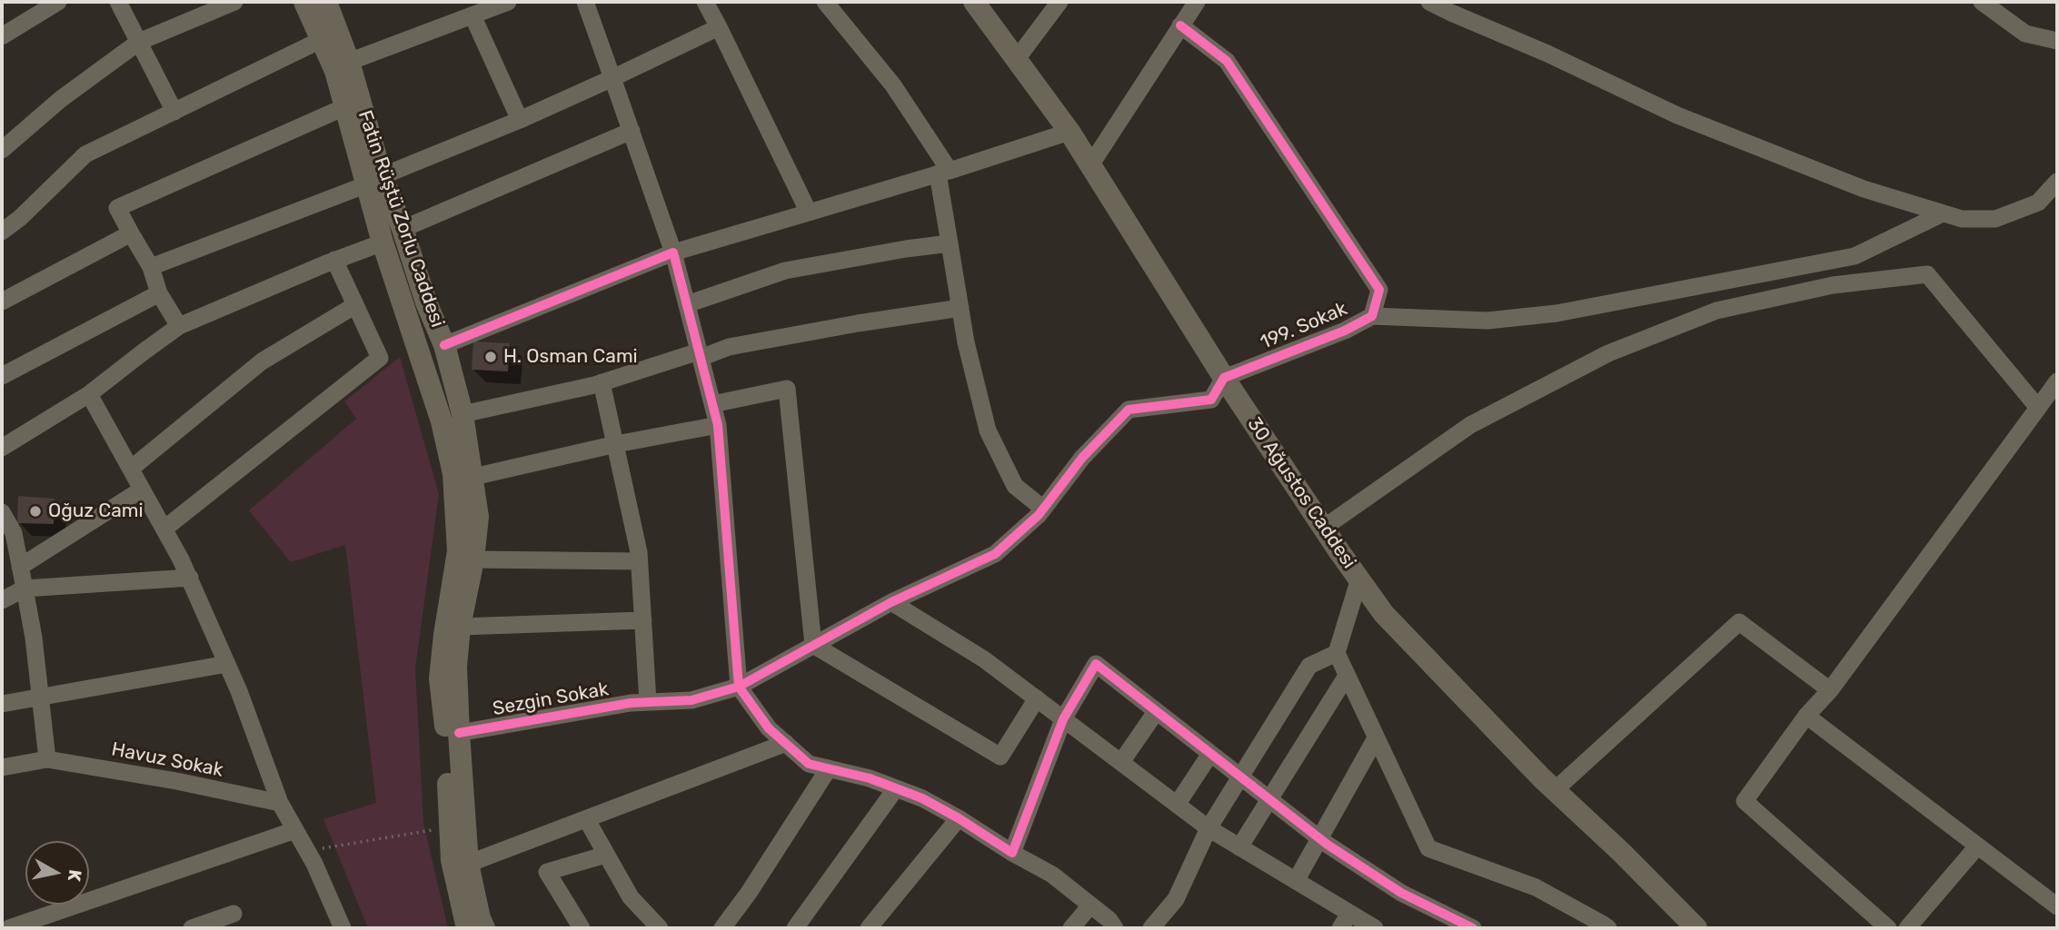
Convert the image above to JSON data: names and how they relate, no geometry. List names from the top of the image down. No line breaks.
{"streets":{"main road":["Fatin Rüştü Zorlu Caddesi","30 Ağustos Caddesi"],"street":["199. Sokak","Sezgin Sokak","Havuz Sokak"]},"crossings":[["Fatin Rüştü Zorlu Caddesi","Sezgin Sokak"],["199. Sokak","30 Ağustos Caddesi"],["199. Sokak","Sezgin Sokak"],["30 Ağustos Caddesi","Sezgin Sokak"]],"places":["H. Osman Cami","Oğuz Cami"],"north":"right"}
